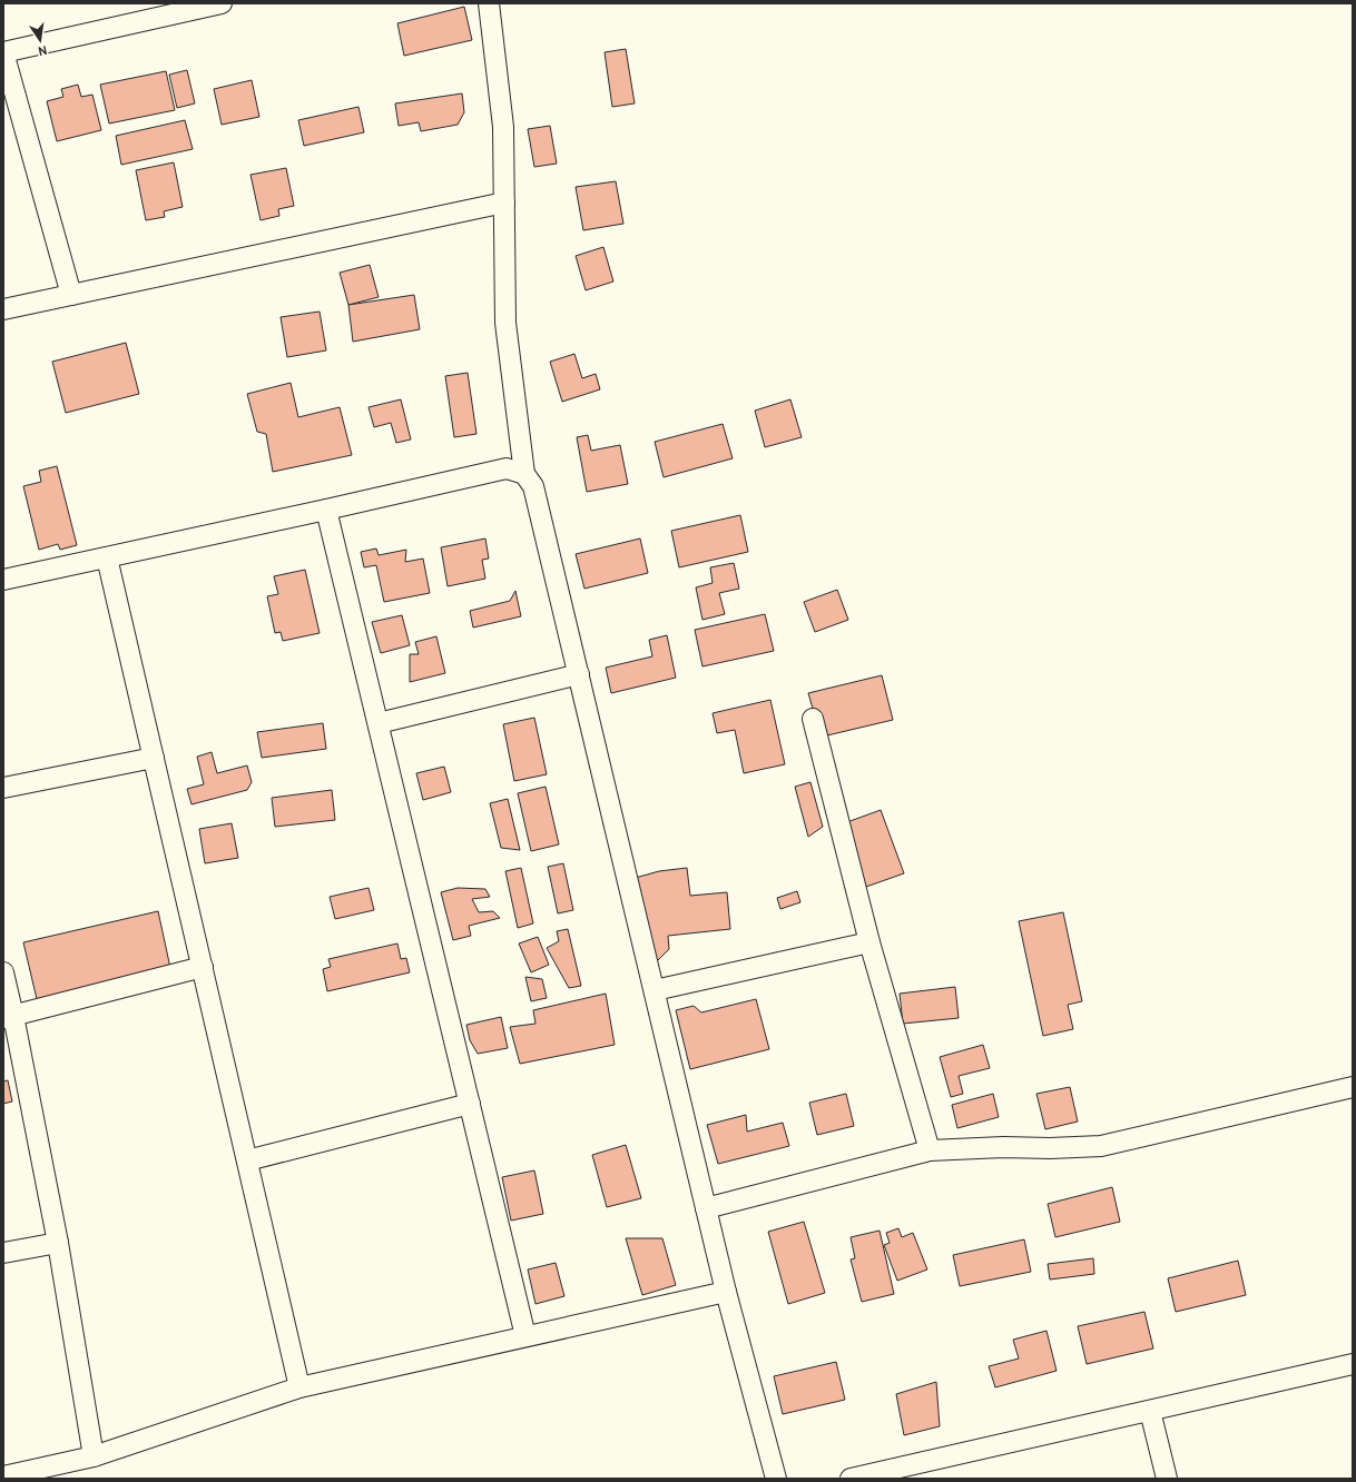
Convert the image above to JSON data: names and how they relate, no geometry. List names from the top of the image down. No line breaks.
{"north":"bottom"}
